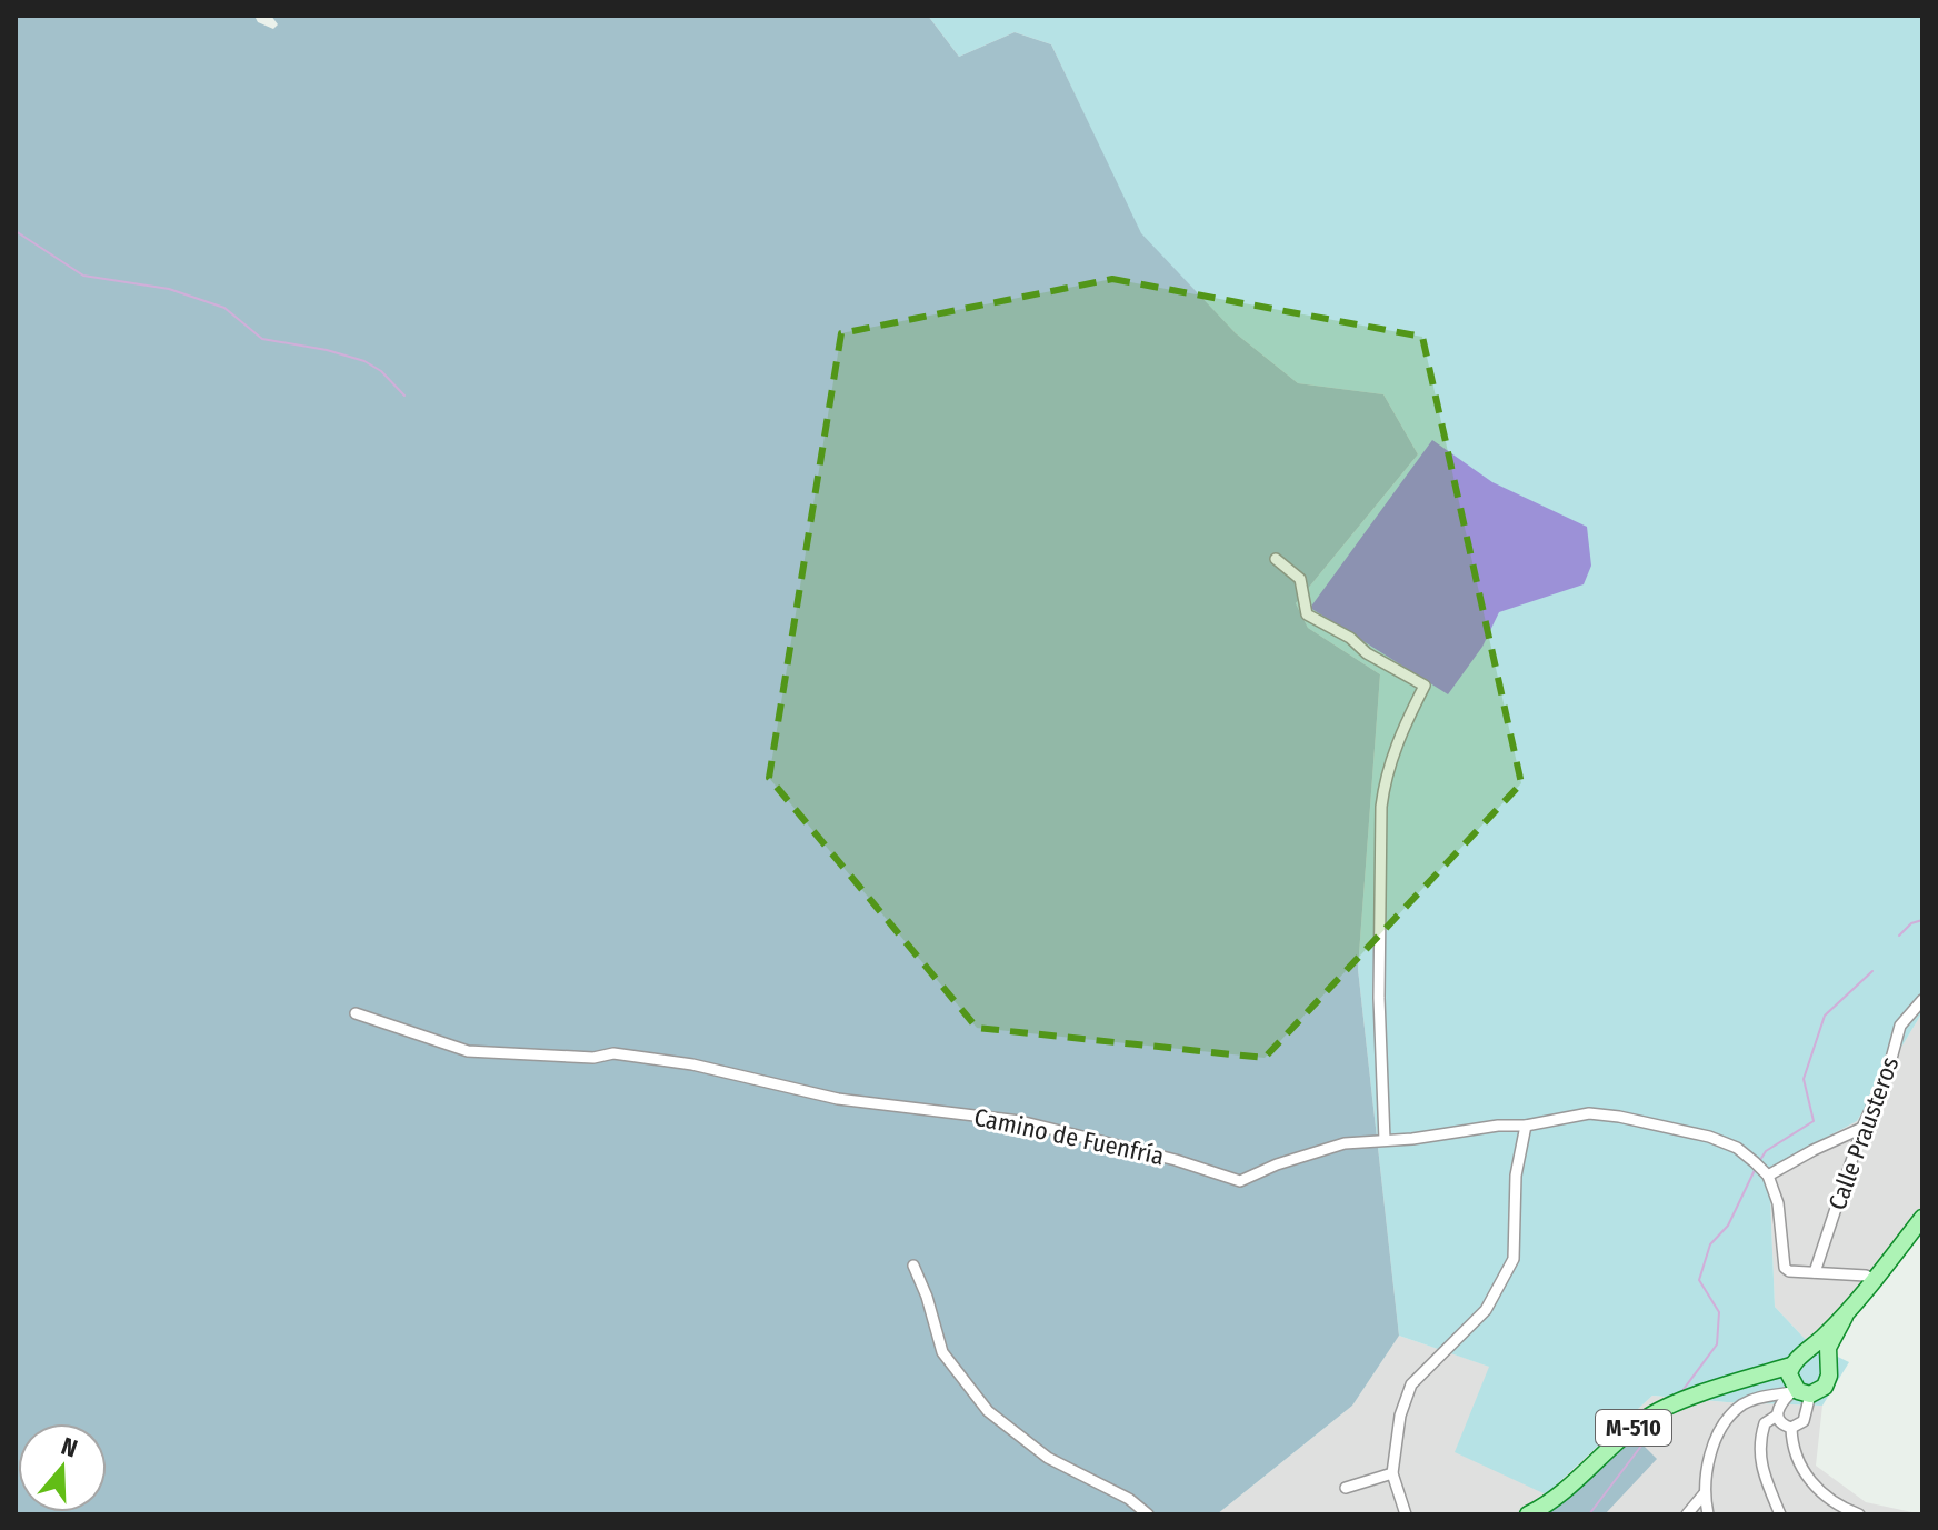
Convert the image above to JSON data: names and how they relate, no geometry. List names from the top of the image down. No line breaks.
{"streets":{"main road":["M-510"],"street":["Calle Prausteros","Camino de Fuenfría"]},"north":"top"}
